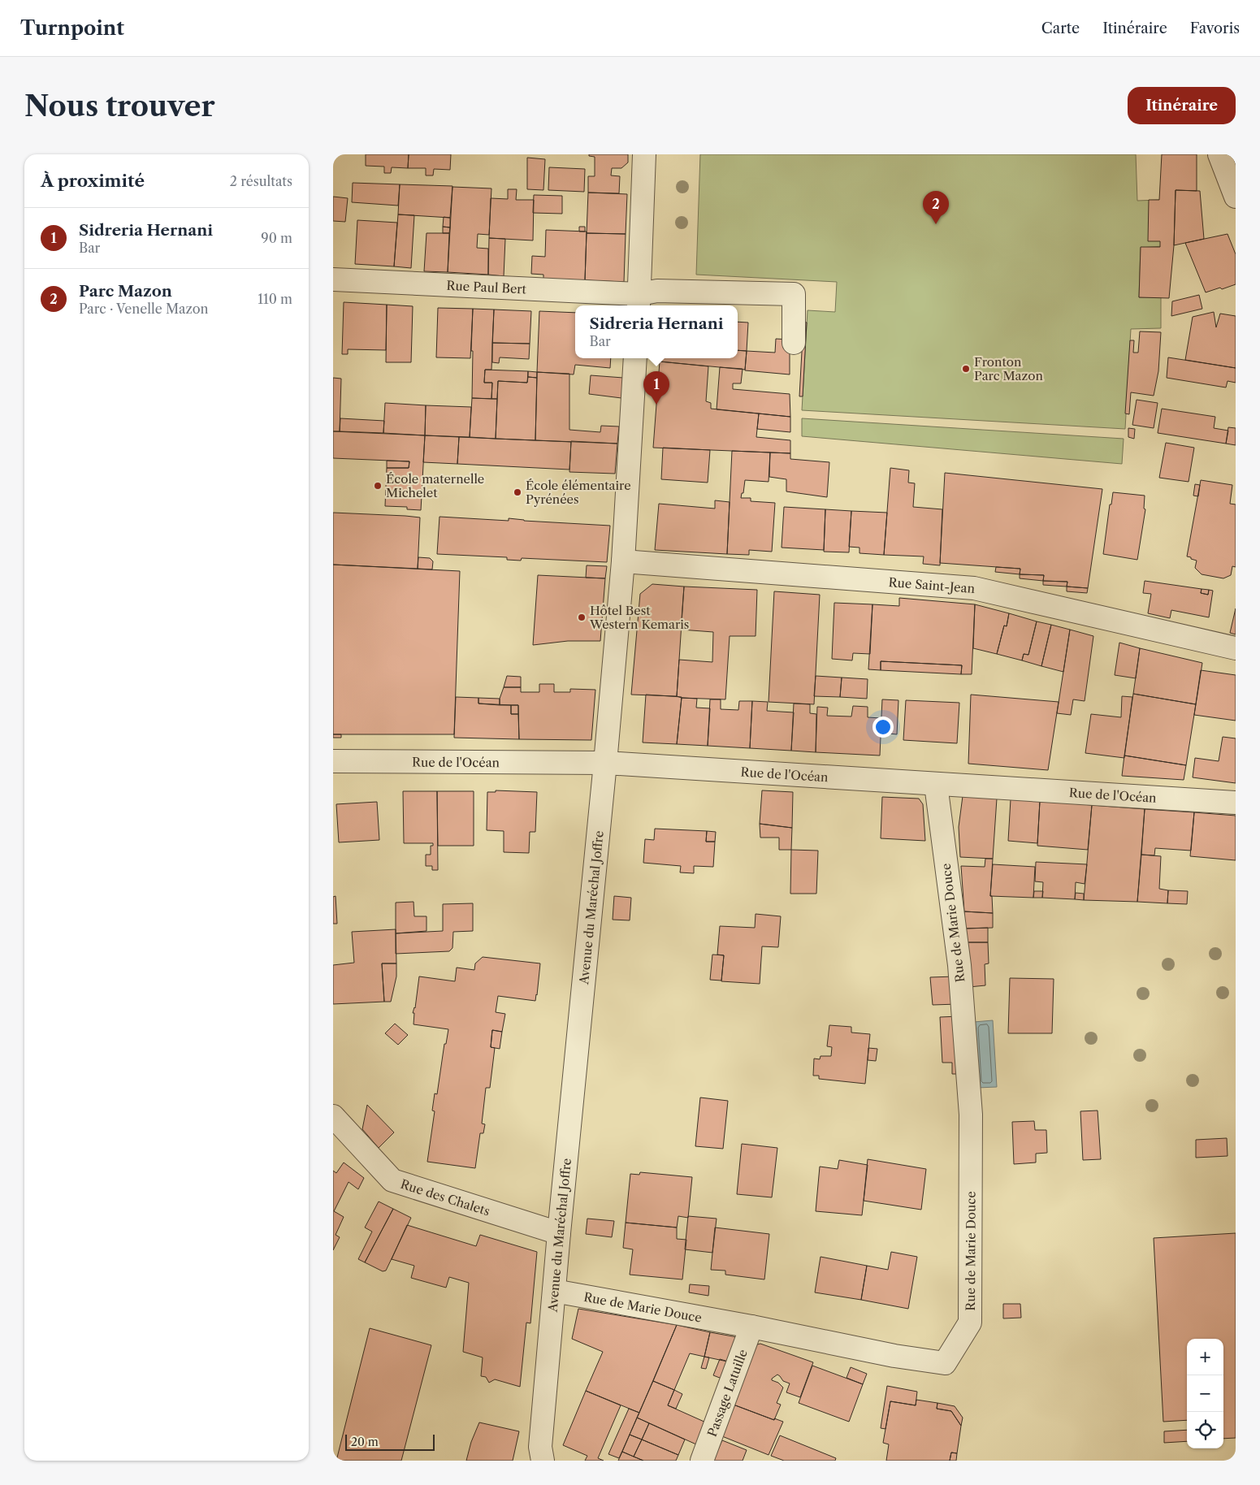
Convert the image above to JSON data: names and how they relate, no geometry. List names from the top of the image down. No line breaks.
{"streets":{"street":["Rue Paul Bert","Rue Saint-Jean","Rue de l'Océan","Avenue du Maréchal Joffre","Rue de Marie Douce","Rue des Chalets","Passage Latuille"]},"crossings":[["Rue Saint-Jean","Avenue du Maréchal Joffre"],["Rue de l'Océan","Avenue du Maréchal Joffre"],["Rue de l'Océan","Rue de Marie Douce"],["Avenue du Maréchal Joffre","Rue de Marie Douce"],["Avenue du Maréchal Joffre","Rue des Chalets"],["Rue de Marie Douce","Passage Latuille"]],"places":["Fronton Parc Mazon","École maternelle Michelet","École élémentaire Pyrénées","Hôtel Best Western Kemaris"],"scale_bar":"20 m","page":{"header":"Turnpoint","nav":["Carte","Itinéraire","Favoris"],"buttons":"Itinéraire","title":"Nous trouver","heading":["À proximité","2 résultats"],"pins":["2","1"],"list":[{"mark":"1","name":"Sidreria Hernani","note":"Bar","value":"90 m"},{"mark":"2","name":"Parc Mazon","note":"Parc · Venelle Mazon","value":"110 m"}],"popup":["Sidreria Hernani","Bar"],"map_buttons":["+","−"],"scale":"20 m"}}
